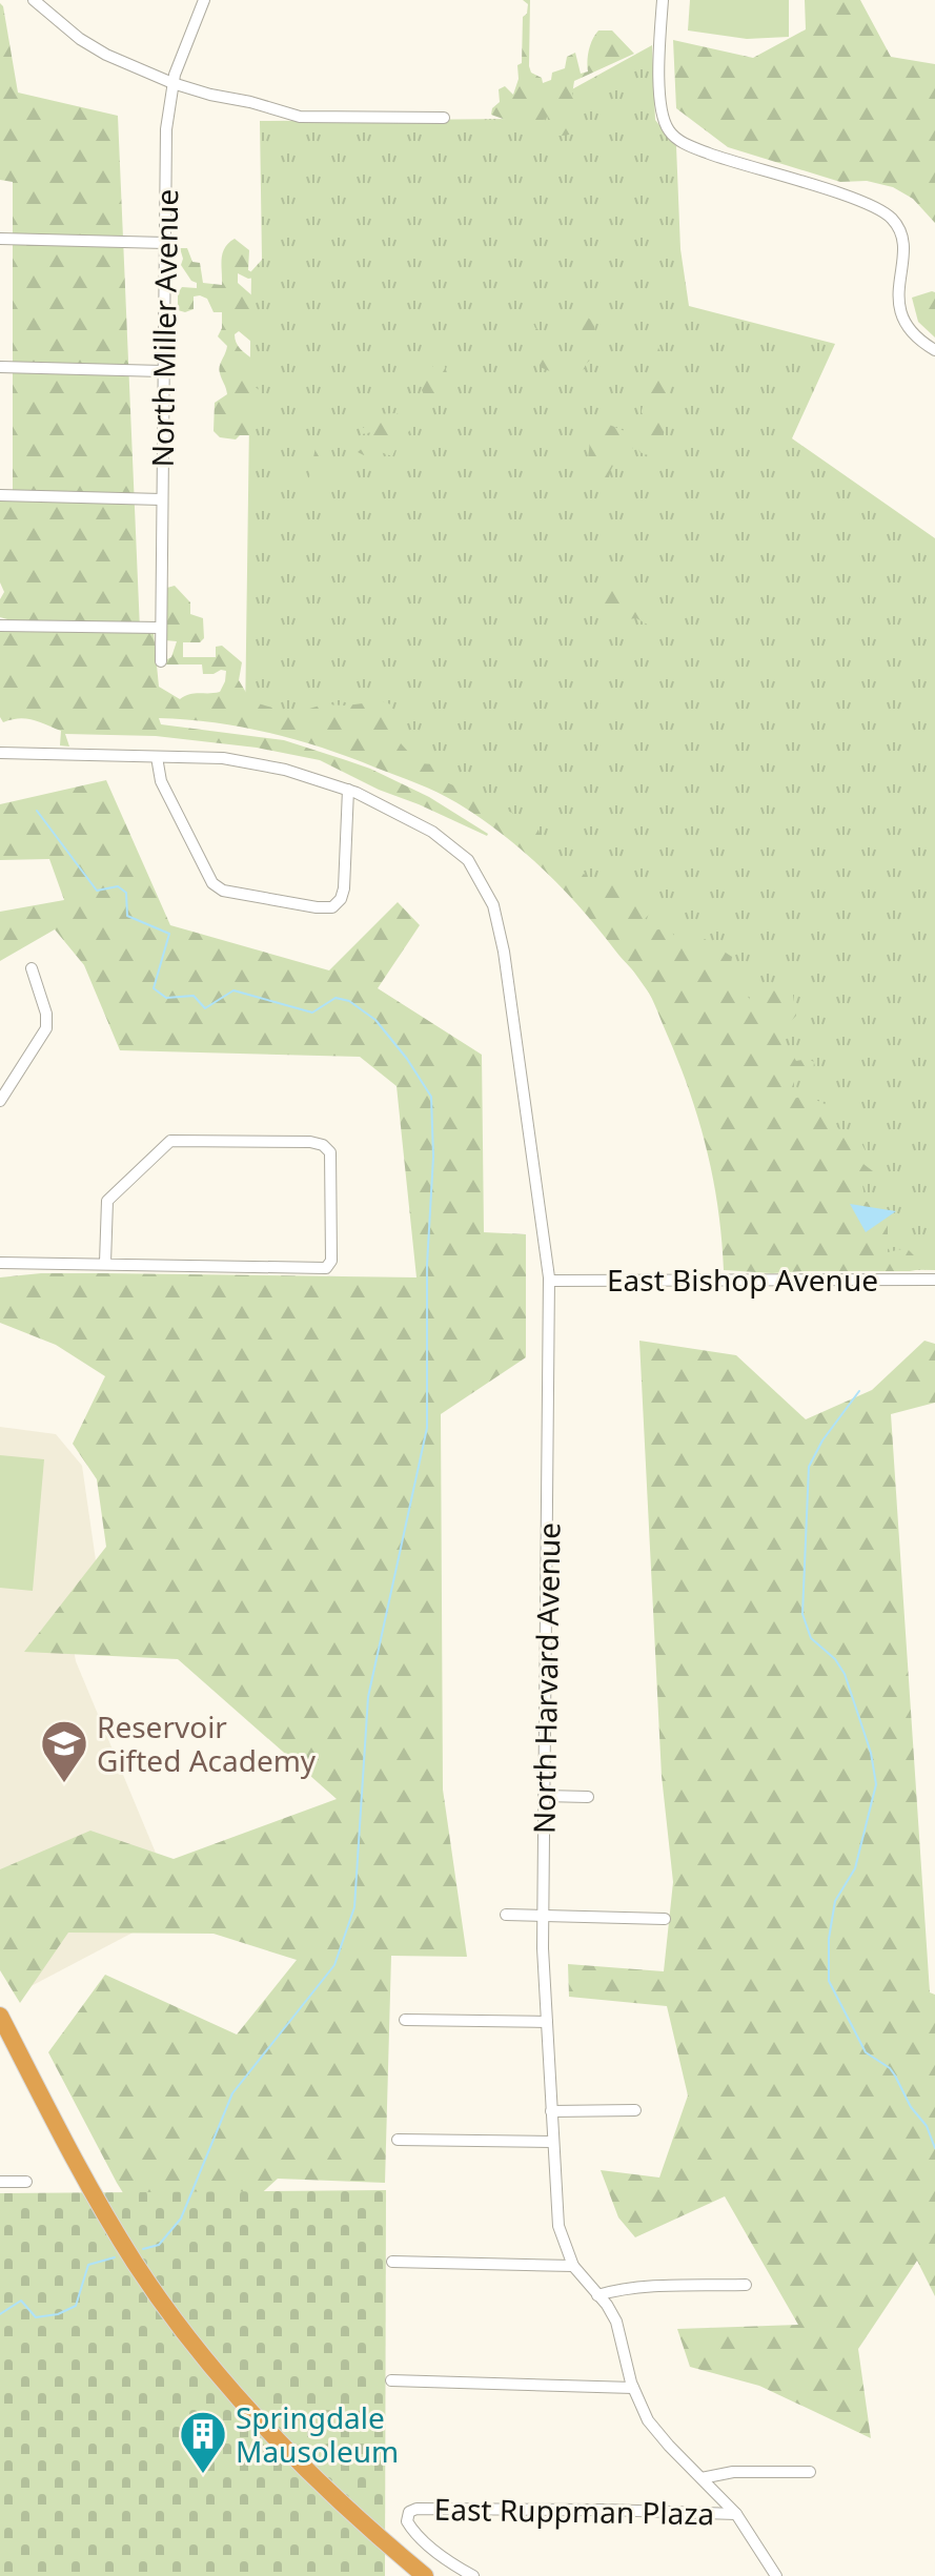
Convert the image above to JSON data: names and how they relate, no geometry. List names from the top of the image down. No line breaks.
{"streets":{"street":["North Miller Avenue","East Bishop Avenue","North Harvard Avenue","East Ruppman Plaza"]},"crossings":[["East Bishop Avenue","North Harvard Avenue"],["North Harvard Avenue","East Ruppman Plaza"]],"places":{"school or university":["Reservoir Gifted Academy"],"building":["Springdale Mausoleum"]}}
